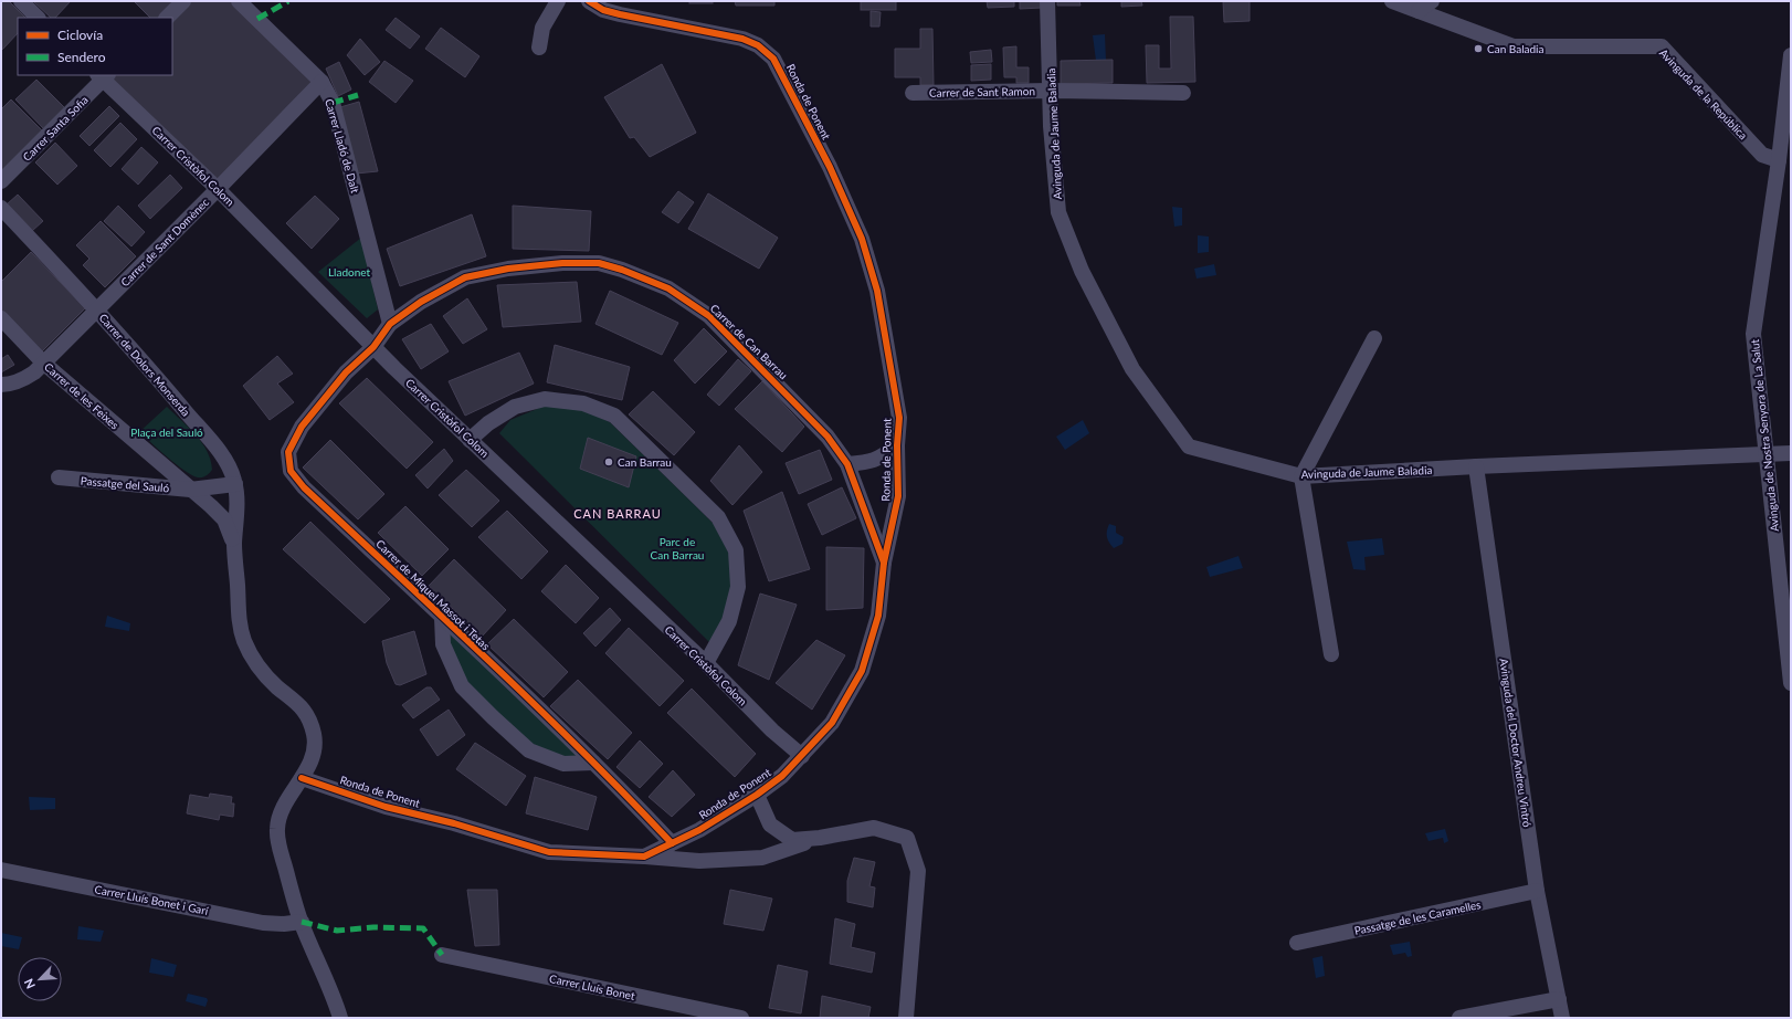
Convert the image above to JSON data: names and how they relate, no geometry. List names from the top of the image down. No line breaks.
{"streets":{"street":["Carrer de Sant Ramon","Avinguda de la República","Ronda de Ponent","Carrer Santa Sofia","Avinguda de Jaume Baladia","Carrer Lladó de Dalt","Carrer Cristòfol Colom","Carrer de Sant Domènec","Carrer de Can Barrau","Carrer de Dolors Monserda","Carrer de les Feixes","Avinguda de Nostra Senyora de La Salut","Passatge del Sauló","Carrer de Miquel Massot i Tetas","Avinguda del Doctor Andreu Vintró","Carrer Lluís Bonet i Garí","Passatge de les Caramelles","Carrer Lluís Bonet"]},"crossings":[["Carrer de Sant Ramon","Avinguda de Jaume Baladia"],["Avinguda de la República","Avinguda de Nostra Senyora de La Salut"],["Ronda de Ponent","Carrer Cristòfol Colom"],["Ronda de Ponent","Carrer de Can Barrau"],["Ronda de Ponent","Carrer de Miquel Massot i Tetas"],["Carrer Santa Sofia","Carrer Cristòfol Colom"],["Avinguda de Jaume Baladia","Avinguda de Nostra Senyora de La Salut"],["Avinguda de Jaume Baladia","Avinguda del Doctor Andreu Vintró"],["Carrer Lladó de Dalt","Carrer de Sant Domènec"],["Carrer Lladó de Dalt","Carrer de Can Barrau"],["Carrer Cristòfol Colom","Carrer de Sant Domènec"],["Carrer Cristòfol Colom","Carrer de Can Barrau"],["Carrer Cristòfol Colom","Carrer de Miquel Massot i Tetas"],["Carrer de Sant Domènec","Carrer de Dolors Monserda"],["Carrer de Sant Domènec","Carrer de les Feixes"],["Carrer de Can Barrau","Carrer de Miquel Massot i Tetas"],["Carrer de Dolors Monserda","Carrer de les Feixes"],["Carrer de les Feixes","Passatge del Sauló"],["Avinguda del Doctor Andreu Vintró","Passatge de les Caramelles"]],"districts":["CAN BARRAU"],"parks":["Lladonet","Plaça del Sauló","Parc de Can Barrau"],"places":["Can Baladia","Can Barrau"],"legend":["Ciclovía","Sendero"],"north":"bottom left"}
